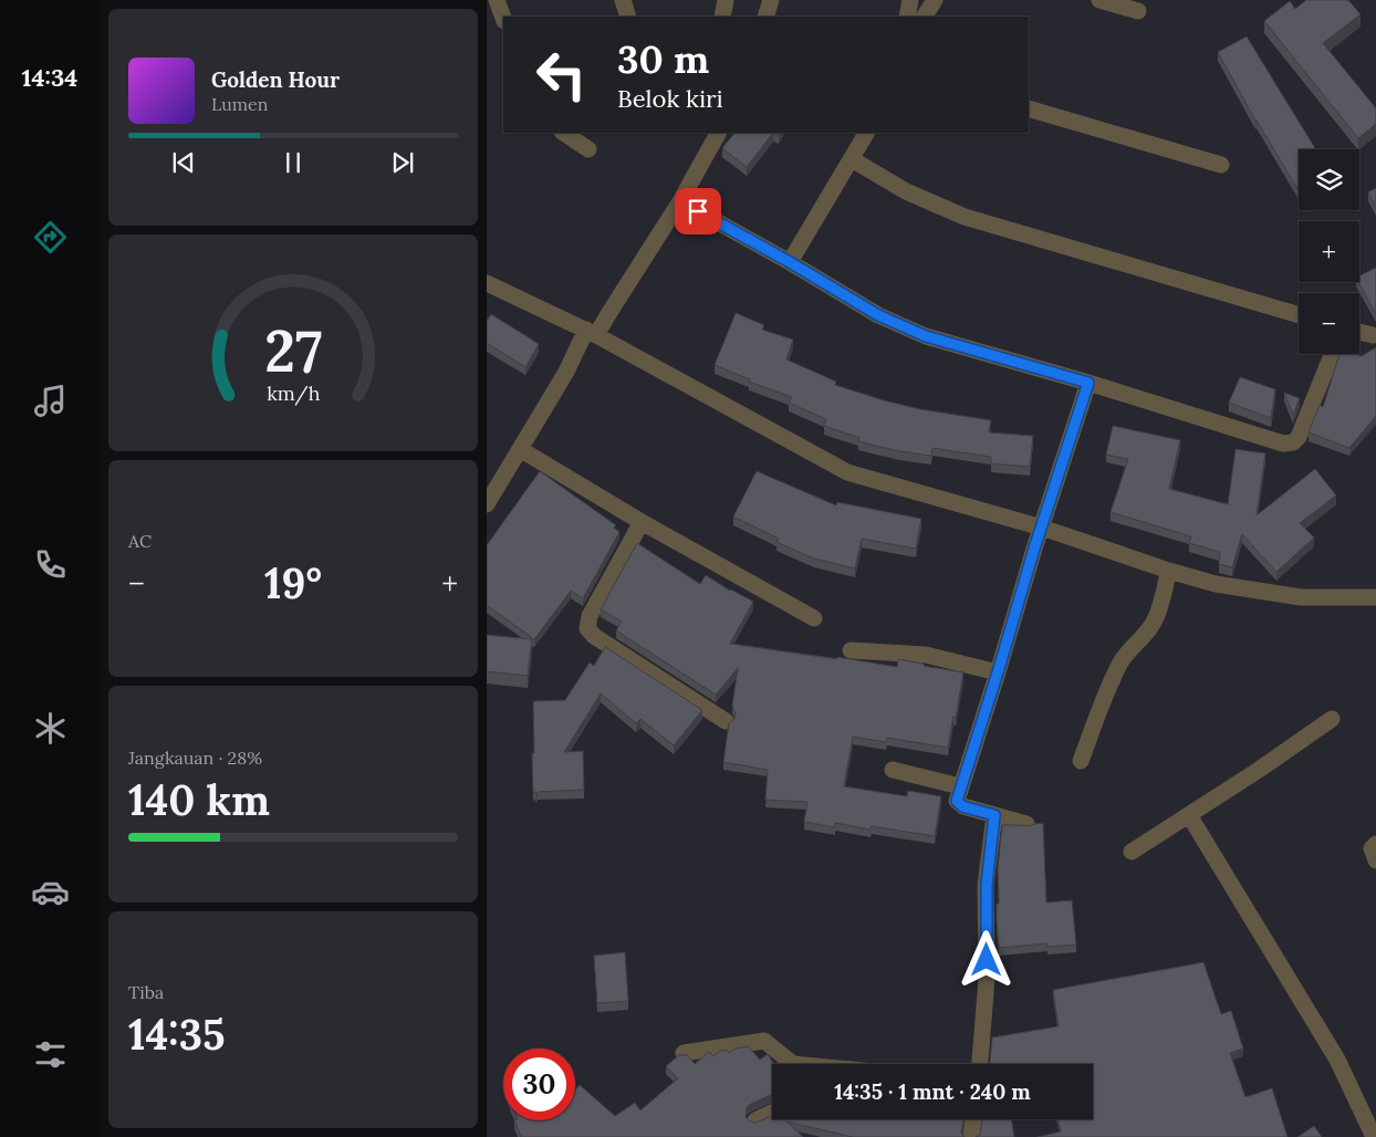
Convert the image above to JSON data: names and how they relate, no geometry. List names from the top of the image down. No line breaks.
{"page":{"tabs":"14:34","turn":["30 m","Belok kiri"],"song":["Golden Hour","Lumen"],"map_buttons":["+","−"],"tile":["AC",["Jangkauan · 28%","140 km"],["Tiba","14:35"]],"heat":["−","19°","+"],"limit":"30","trip":"14:35 · 1 mnt · 240 m","gauge":["27","km/h"]}}
